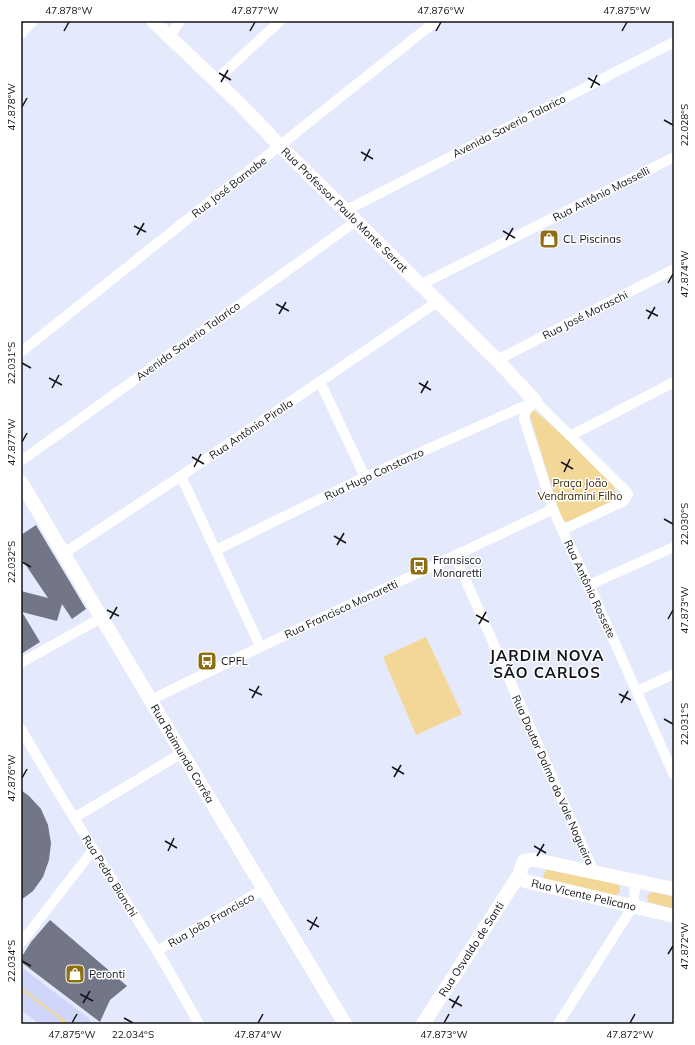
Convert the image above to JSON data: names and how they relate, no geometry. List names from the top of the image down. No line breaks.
{"streets":{"street":["Avenida Saverio Talarico","Rua José Barnabe","Rua Antônio Masselli","Rua Professor Paulo Monte Serrat","Rua José Moraschi","Rua Antônio Pirolla","Rua Hugo Constanzo","Rua Antônio Rossete","Rua Francisco Monaretti","Rua Raimundo Corrêa","Rua Doutor Dalmo do Vale Nogueira","Rua Pedro Bianchi","Rua Vicente Pelicano","Rua João Francisco","Rua Osvaldo de Santi"]},"crossings":[["Avenida Saverio Talarico","Rua Professor Paulo Monte Serrat"],["Rua José Barnabe","Rua Professor Paulo Monte Serrat"],["Rua Antônio Masselli","Rua Professor Paulo Monte Serrat"],["Rua Professor Paulo Monte Serrat","Rua José Moraschi"],["Rua Professor Paulo Monte Serrat","Rua Antônio Pirolla"],["Rua Professor Paulo Monte Serrat","Rua Hugo Constanzo"],["Rua Professor Paulo Monte Serrat","Rua Antônio Rossete"],["Rua Antônio Pirolla","Rua Raimundo Corrêa"],["Rua Hugo Constanzo","Rua Antônio Rossete"],["Rua Antônio Rossete","Rua Francisco Monaretti"],["Rua Francisco Monaretti","Rua Raimundo Corrêa"],["Rua Francisco Monaretti","Rua Doutor Dalmo do Vale Nogueira"],["Rua Raimundo Corrêa","Rua João Francisco"],["Rua Doutor Dalmo do Vale Nogueira","Rua Vicente Pelicano"],["Rua Pedro Bianchi","Rua João Francisco"],["Rua Vicente Pelicano","Rua Osvaldo de Santi"]],"districts":["JARDIM NOVA SÃO CARLOS"],"parks":["Praça João Vendramini Filho"],"places":{"shop":["CL Piscinas","Peronti"],"bus stop":["Fransisco Monaretti","CPFL"]},"coordinates":["47.878°W","47.877°W","47.876°W","47.875°W","22.028°S","47.874°W","22.031°S","22.030°S","22.032°S","47.873°W","47.872°W","22.034°S"]}
